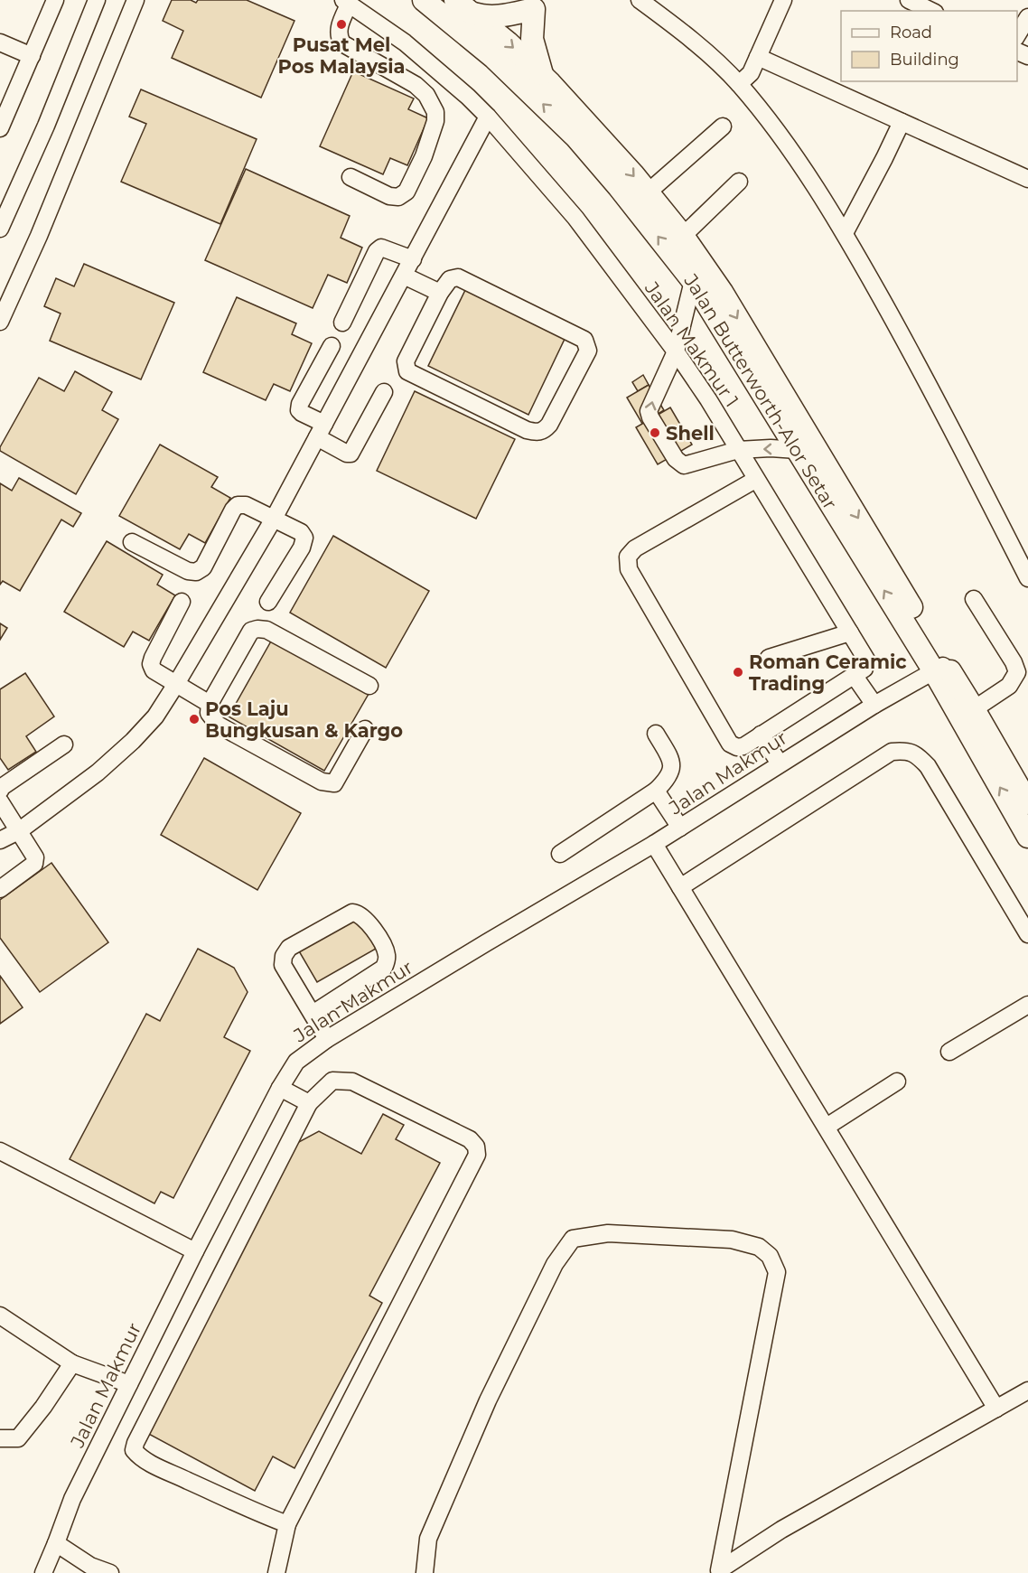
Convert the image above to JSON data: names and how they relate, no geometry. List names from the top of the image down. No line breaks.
{"streets":{"main road":["Jalan Butterworth-Alor Setar"],"street":["Jalan Makmur 1","Jalan Makmur"]},"crossings":[["Jalan Butterworth-Alor Setar","Jalan Makmur"]],"places":["Pusat Mel Pos Malaysia","Shell","Roman Ceramic Trading","Pos Laju Bungkusan & Kargo"],"legend":["Road","Building"]}
